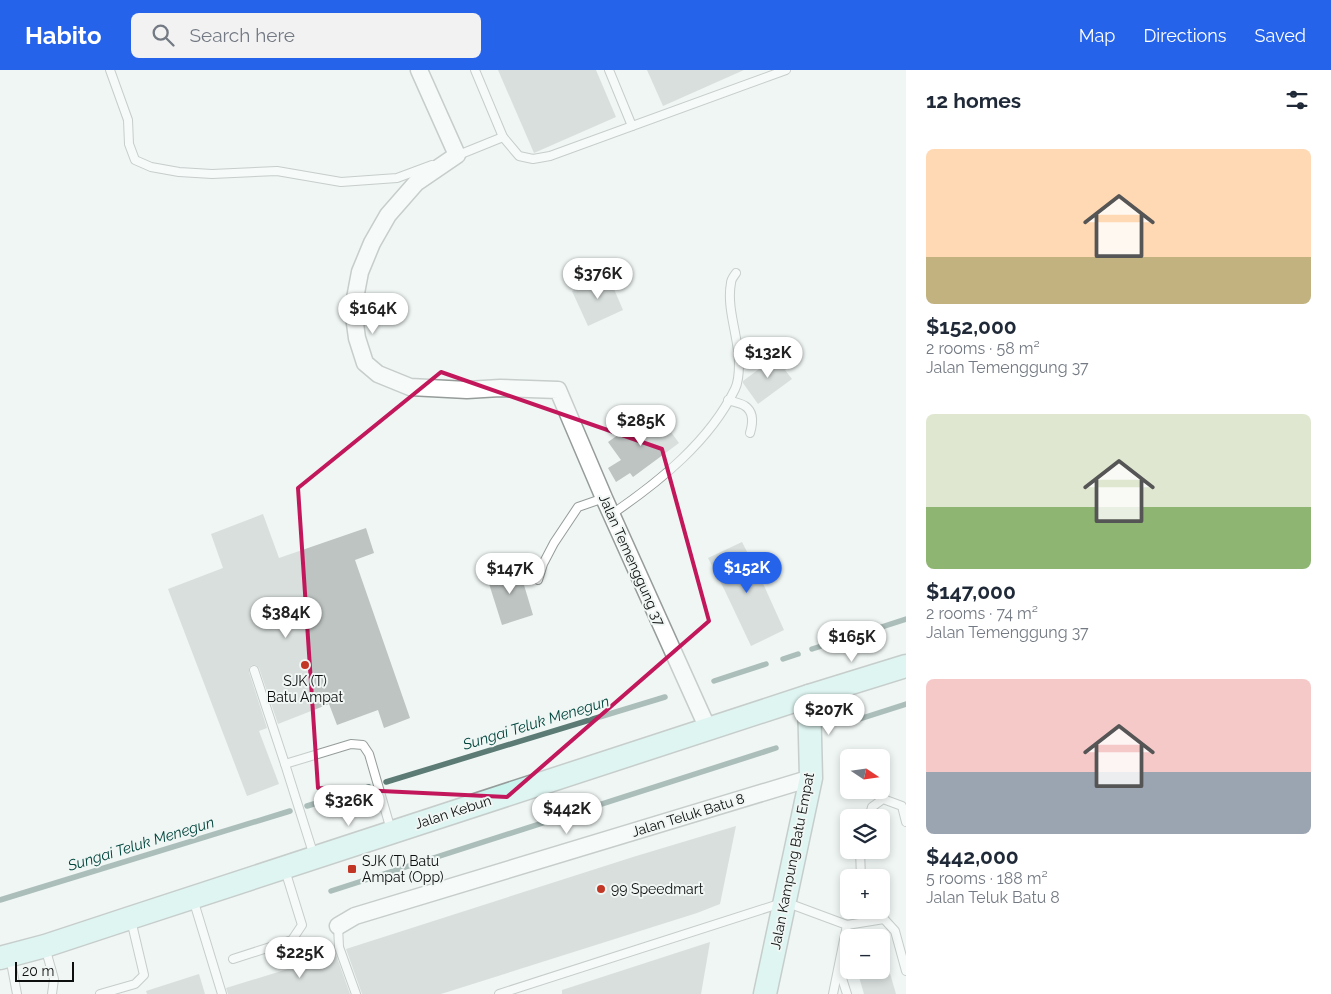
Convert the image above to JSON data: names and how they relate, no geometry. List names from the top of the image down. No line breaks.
{"streets":{"main road":["Jalan Kebun","Jalan Kampung Batu Empat"],"street":["Jalan Temenggung 37","Jalan Teluk Batu 8"]},"crossings":[["Jalan Temenggung 37","Jalan Kebun"],["Jalan Kebun","Jalan Kampung Batu Empat"],["Jalan Teluk Batu 8","Jalan Kampung Batu Empat"]],"water":["Sungai Teluk Menegun"],"places":{"other":["SJK (T) Batu Ampat","99 Speedmart"],"transit":["SJK (T) Batu Ampat (Opp)"]},"scale_bar":"20 m","north":"right","page":{"header":"Habito","search":"Search here","nav":["Map","Directions","Saved"],"heading":"12 homes","list":[{"name":"$152,000","note":"2 rooms · 58 m² · Jalan Temenggung 37"},{"name":"$147,000","note":"2 rooms · 74 m² · Jalan Temenggung 37"},{"name":"$442,000","note":"5 rooms · 188 m² · Jalan Teluk Batu 8"}],"price":["$376K","$164K","$132K","$285K","$152K","$147K","$384K","$165K","$207K","$326K","$442K","$225K"],"map_buttons":["+","−"],"scale":"20 m"}}
